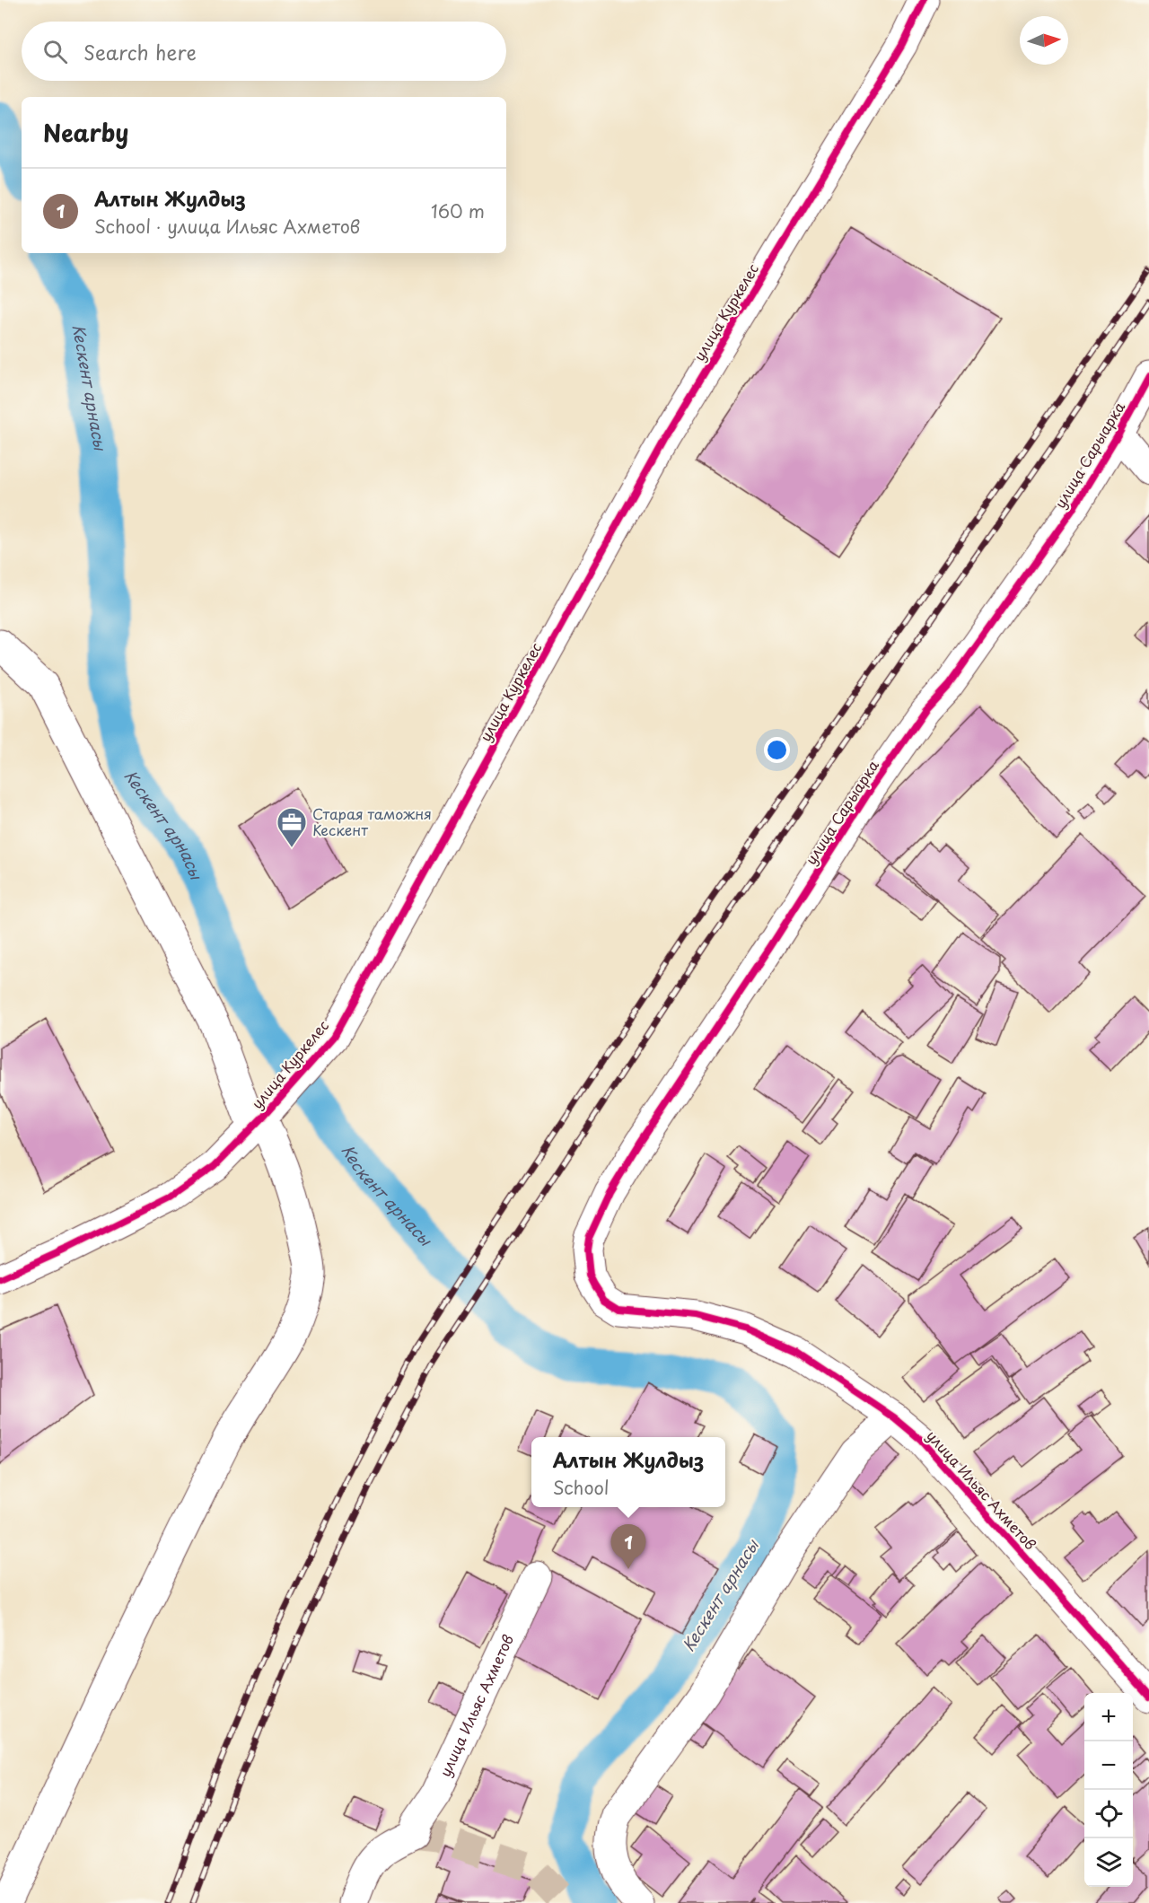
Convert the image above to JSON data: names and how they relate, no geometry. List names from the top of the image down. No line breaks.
{"streets":{"street":["улица Куркелес","улица Сарыарка","улица Ильяс Ахметов"]},"crossings":[["улица Сарыарка","улица Ильяс Ахметов"]],"water":["Кескент арнасы"],"places":{"office":["Старая таможня Кескент"]},"north":"right","page":{"search":"Search here","heading":"Nearby","list":[{"mark":"1","name":"Алтын Жулдыз","note":"School · улица Ильяс Ахметов","value":"160 m"}],"popup":["Алтын Жулдыз","School"],"pins":"1","map_buttons":["+","−"]}}
